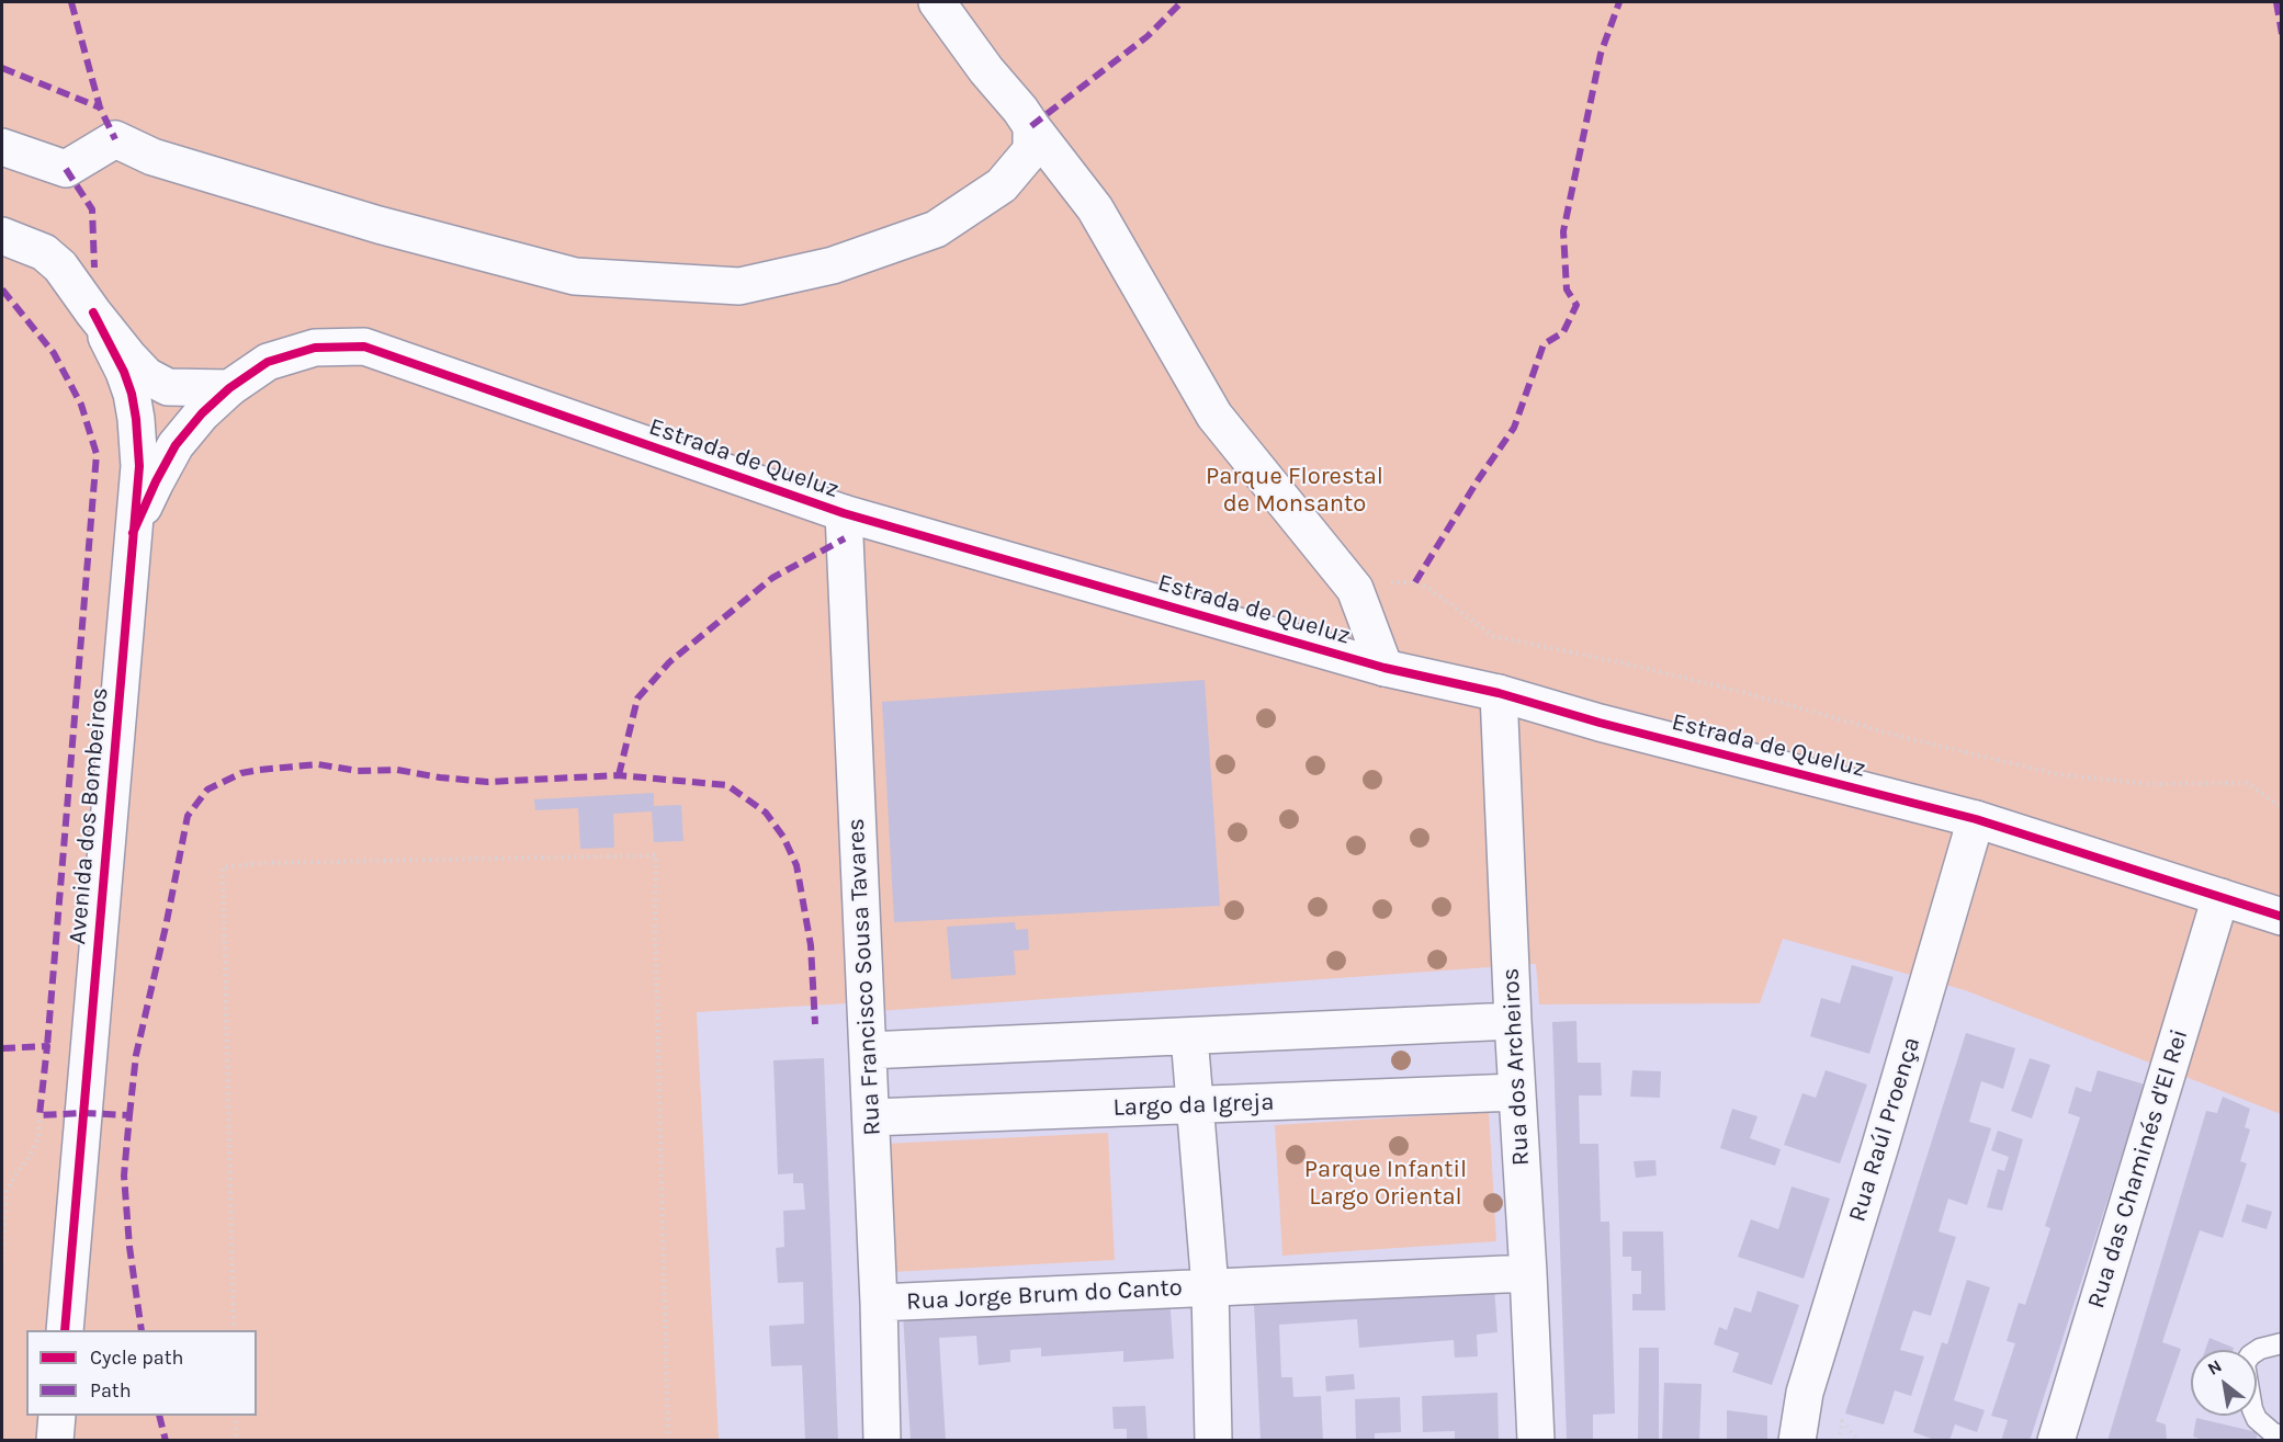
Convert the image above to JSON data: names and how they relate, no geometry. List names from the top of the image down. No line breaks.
{"streets":{"street":["Estrada de Queluz","Avenida dos Bombeiros","Rua Francisco Sousa Tavares","Rua dos Archeiros","Largo da Igreja","Rua Raúl Proença","Rua das Chaminés d'El Rei","Rua Jorge Brum do Canto"]},"crossings":[["Estrada de Queluz","Avenida dos Bombeiros"],["Estrada de Queluz","Rua Francisco Sousa Tavares"],["Estrada de Queluz","Rua dos Archeiros"],["Estrada de Queluz","Rua Raúl Proença"],["Estrada de Queluz","Rua das Chaminés d'El Rei"],["Rua Francisco Sousa Tavares","Largo da Igreja"],["Rua Francisco Sousa Tavares","Rua Jorge Brum do Canto"],["Rua dos Archeiros","Largo da Igreja"],["Rua dos Archeiros","Rua Jorge Brum do Canto"]],"parks":["Parque Florestal de Monsanto","Parque Infantil Largo Oriental"],"legend":["Cycle path","Path"],"north":"top left"}
